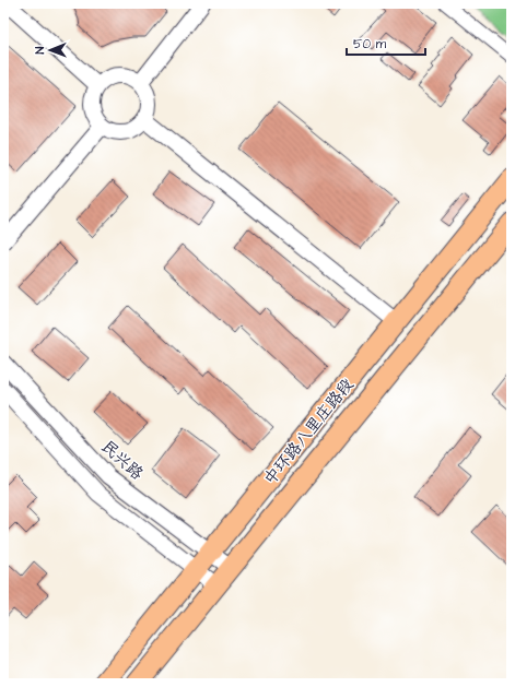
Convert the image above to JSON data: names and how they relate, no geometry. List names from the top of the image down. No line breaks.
{"streets":{"main road":["中环路八里庄路段"],"street":["民兴路"]},"crossings":[["中环路八里庄路段","民兴路"]],"scale_bar":"50 m","north":"left"}
